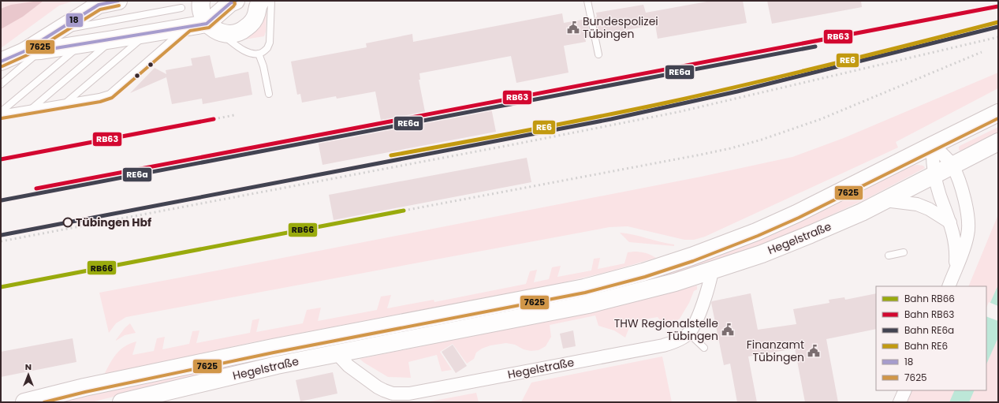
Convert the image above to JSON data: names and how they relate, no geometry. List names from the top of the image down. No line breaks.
{"streets":{"main road":["Hegelstraße"]},"places":{"public building":["Bundespolizei Tübingen","THW Regionalstelle Tübingen","Finanzamt Tübingen"],"other":["Tübingen Hbf"]},"lines":["transit line 18","transit line 7625","rail line RB63","rail line RE6","rail line RE6a","rail line RB66"],"legend":["Bahn RB66","Bahn RB63","Bahn RE6a","Bahn RE6","18","7625"],"north":"top"}
